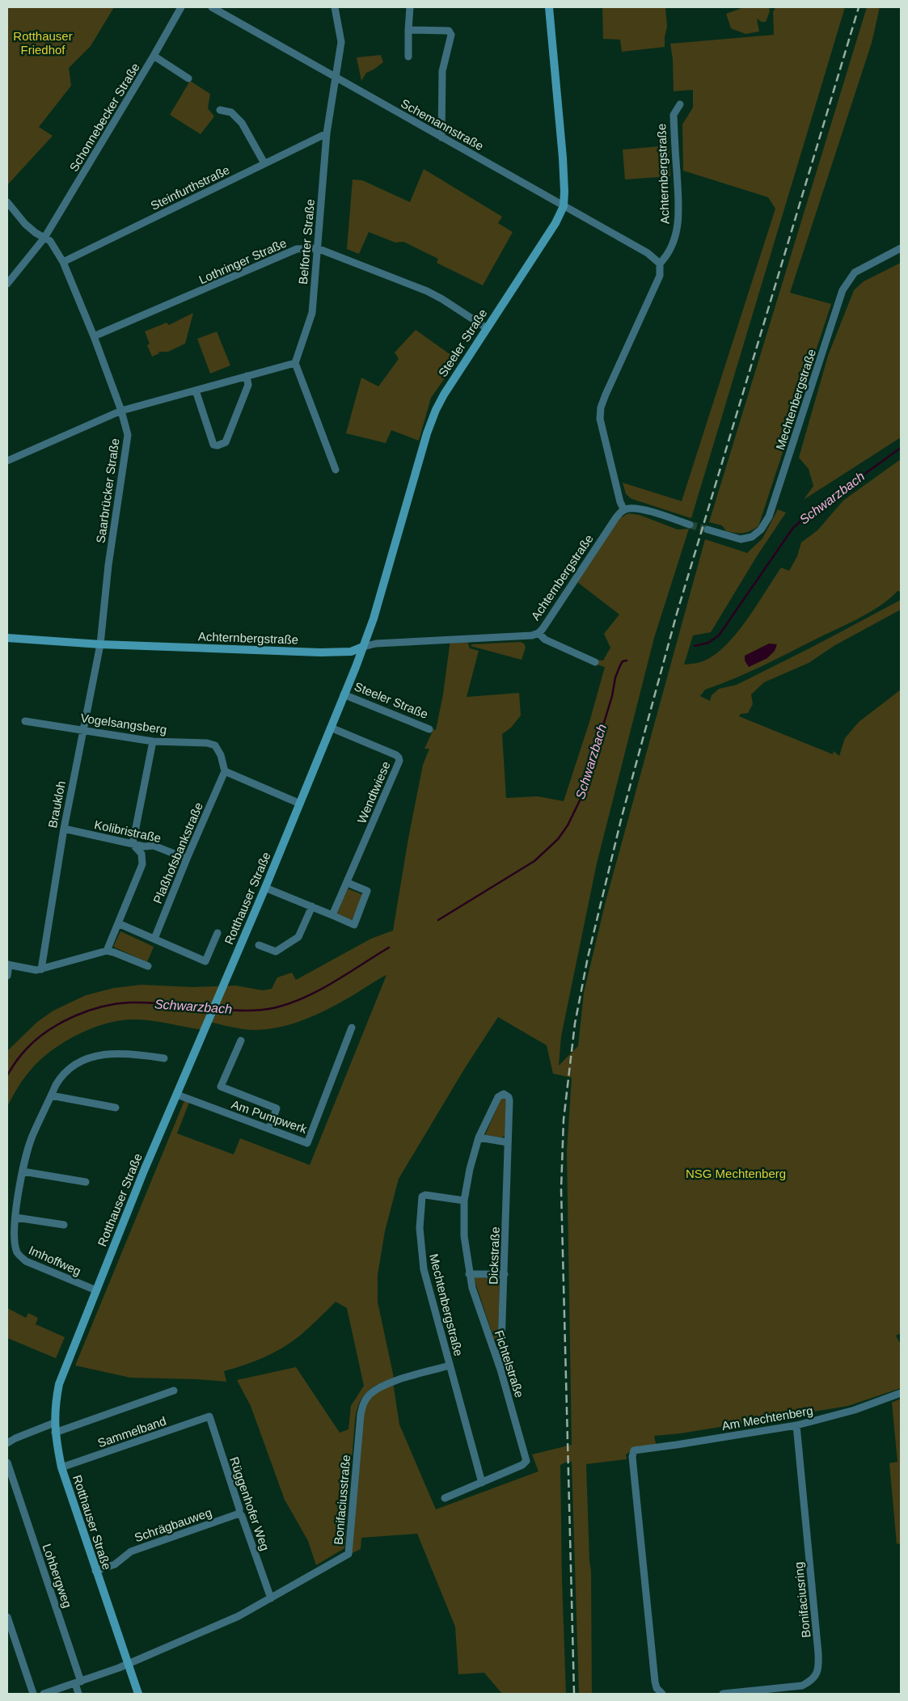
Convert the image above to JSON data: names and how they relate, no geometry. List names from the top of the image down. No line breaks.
{"streets":{"main road":["Achternbergstraße","Steeler Straße","Rotthauser Straße"],"street":["Schonnebecker Straße","Schemannstraße","Steinfurthstraße","Belforter Straße","Lothringer Straße","Mechtenbergstraße","Saarbrücker Straße","Vogelsangsberg","Wendtwiese","Braukloh","Kolibristraße","Plaßhofsbankstraße","Am Pumpwerk","Dickstraße","Imhoffweg","Fichtelstraße","Am Mechtenberg","Sammelband","Bonifaciusstraße","Rüggenhofer Weg","Schrägbauweg","Lohbergweg","Bonifaciusring"]},"crossings":[["Schonnebecker Straße","Saarbrücker Straße"],["Schemannstraße","Achternbergstraße"],["Schemannstraße","Belforter Straße"],["Schemannstraße","Steeler Straße"],["Achternbergstraße","Steeler Straße"],["Achternbergstraße","Saarbrücker Straße"],["Achternbergstraße","Braukloh"],["Steinfurthstraße","Belforter Straße"],["Steinfurthstraße","Saarbrücker Straße"],["Belforter Straße","Lothringer Straße"],["Lothringer Straße","Steeler Straße"],["Lothringer Straße","Saarbrücker Straße"],["Steeler Straße","Wendtwiese"],["Steeler Straße","Rotthauser Straße"],["Mechtenbergstraße","Fichtelstraße"],["Mechtenbergstraße","Bonifaciusstraße"],["Saarbrücker Straße","Braukloh"],["Vogelsangsberg","Braukloh"],["Vogelsangsberg","Plaßhofsbankstraße"],["Wendtwiese","Rotthauser Straße"],["Braukloh","Kolibristraße"],["Kolibristraße","Plaßhofsbankstraße"],["Rotthauser Straße","Am Pumpwerk"],["Rotthauser Straße","Imhoffweg"],["Rotthauser Straße","Sammelband"],["Rotthauser Straße","Bonifaciusstraße"],["Rotthauser Straße","Schrägbauweg"],["Dickstraße","Fichtelstraße"],["Am Mechtenberg","Bonifaciusring"],["Sammelband","Rüggenhofer Weg"],["Bonifaciusstraße","Rüggenhofer Weg"],["Bonifaciusstraße","Lohbergweg"],["Rüggenhofer Weg","Schrägbauweg"]],"water":["Schwarzbach"],"parks":["Rotthauser Friedhof","NSG Mechtenberg"]}
